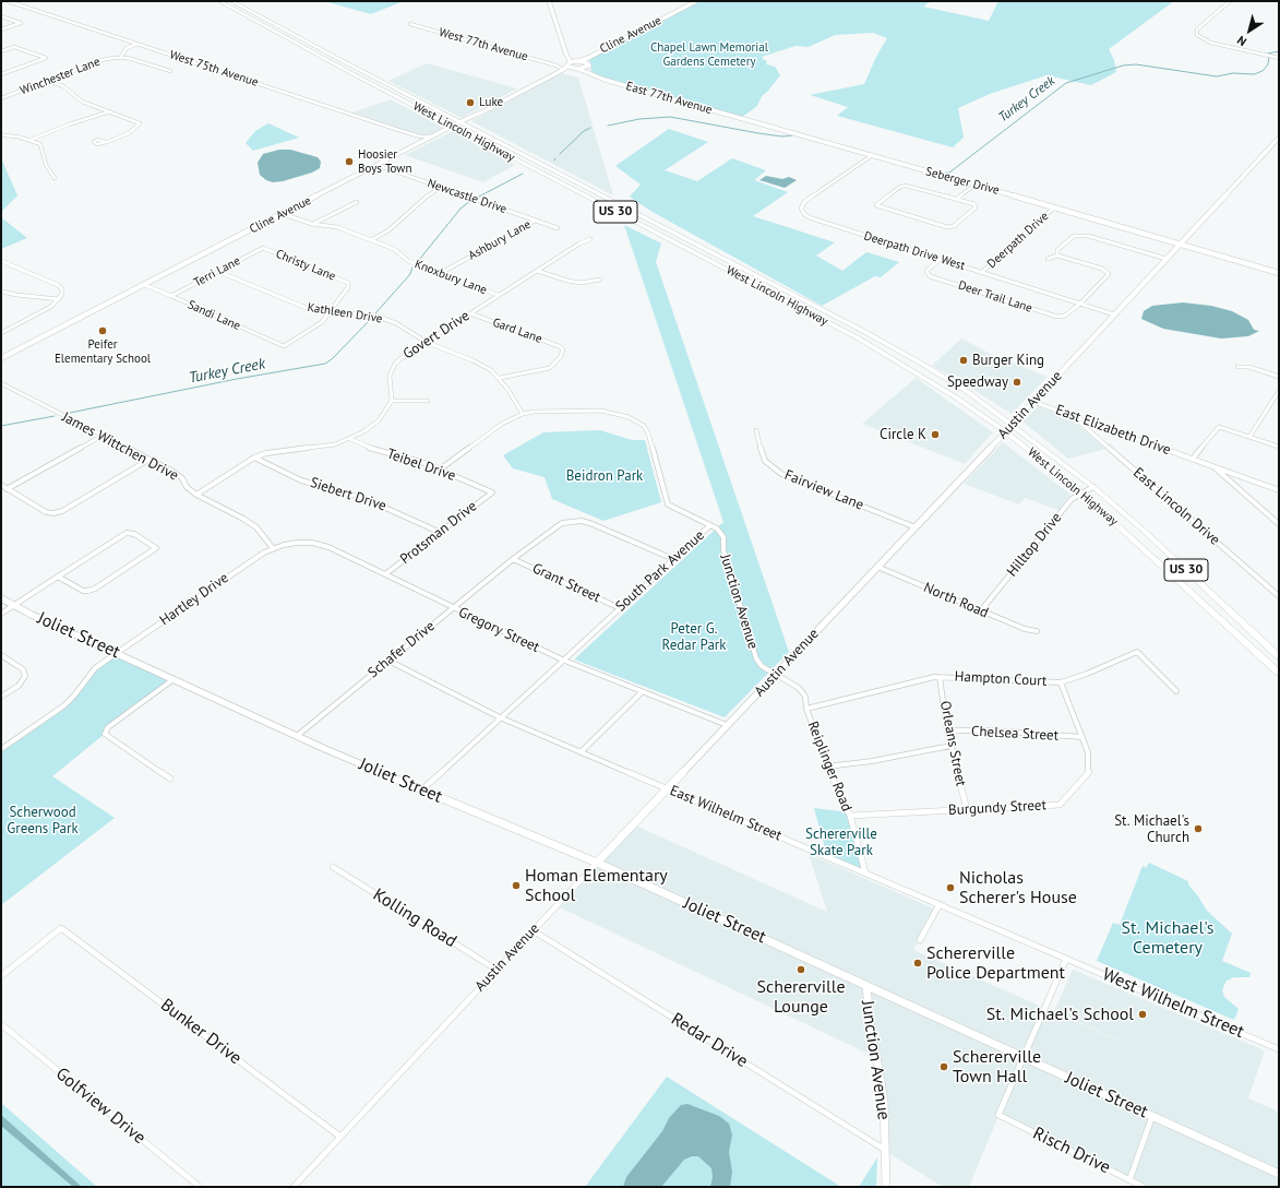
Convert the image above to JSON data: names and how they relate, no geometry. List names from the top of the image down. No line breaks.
{"streets":{"main road":["West Lincoln Highway","US 30"],"street":["Cline Avenue","West 77th Avenue","West 75th Avenue","Winchester Lane","East 77th Avenue","Seberger Drive","Newcastle Drive","Ashbury Lane","Deerpath Drive","Deerpath Drive West","Christy Lane","Terri Lane","Knoxbury Lane","Deer Trail Lane","Kathleen Drive","Sandi Lane","Gard Lane","Govert Drive","Austin Avenue","East Elizabeth Drive","James Wittchen Drive","Teibel Drive","Fairview Lane","Siebert Drive","East Lincoln Drive","Protsman Drive","Hilltop Drive","South Park Avenue","Grant Street","Hartley Drive","North Road","Junction Avenue","Gregory Street","Joliet Street","Schafer Drive","Hampton Court","Chelsea Street","Orleans Street","Reiplinger Road","Burgundy Street","East Wilhelm Street","Kolling Road","West Wilhelm Street","Bunker Drive","Redar Drive","Golfview Drive","Risch Drive"]},"crossings":[["Cline Avenue","West 77th Avenue"],["Cline Avenue","West 75th Avenue"],["Cline Avenue","East 77th Avenue"],["Cline Avenue","West Lincoln Highway"],["Cline Avenue","Newcastle Drive"],["Cline Avenue","Knoxbury Lane"],["Cline Avenue","Sandi Lane"],["West 77th Avenue","East 77th Avenue"],["East 77th Avenue","Seberger Drive"],["West Lincoln Highway","Austin Avenue"],["West Lincoln Highway","Hilltop Drive"],["Seberger Drive","Deerpath Drive"],["Seberger Drive","Deerpath Drive West"],["Seberger Drive","Austin Avenue"],["Newcastle Drive","Ashbury Lane"],["Ashbury Lane","Knoxbury Lane"],["Deerpath Drive","Deerpath Drive West"],["Deerpath Drive West","Deer Trail Lane"],["Deerpath Drive West","Austin Avenue"],["Christy Lane","Terri Lane"],["Christy Lane","Kathleen Drive"],["Christy Lane","Sandi Lane"],["Terri Lane","Kathleen Drive"],["Terri Lane","Sandi Lane"],["Knoxbury Lane","Govert Drive"],["Kathleen Drive","Sandi Lane"],["Kathleen Drive","Gard Lane"],["Kathleen Drive","Govert Drive"],["Kathleen Drive","South Park Avenue"],["Gard Lane","Govert Drive"],["Austin Avenue","East Elizabeth Drive"],["Austin Avenue","Fairview Lane"],["Austin Avenue","North Road"],["Austin Avenue","Junction Avenue"],["Austin Avenue","Gregory Street"],["Austin Avenue","Joliet Street"],["Austin Avenue","Reiplinger Road"],["Austin Avenue","East Wilhelm Street"],["Austin Avenue","Kolling Road"],["Austin Avenue","Bunker Drive"],["Austin Avenue","Redar Drive"],["East Elizabeth Drive","East Lincoln Drive"],["James Wittchen Drive","Hartley Drive"],["James Wittchen Drive","Gregory Street"],["Teibel Drive","Protsman Drive"],["Teibel Drive","South Park Avenue"],["Siebert Drive","Protsman Drive"],["Protsman Drive","Gregory Street"],["Hilltop Drive","North Road"],["South Park Avenue","Grant Street"],["South Park Avenue","Junction Avenue"],["South Park Avenue","Gregory Street"],["South Park Avenue","Joliet Street"],["South Park Avenue","Schafer Drive"],["South Park Avenue","East Wilhelm Street"],["Grant Street","Schafer Drive"],["Hartley Drive","Gregory Street"],["Hartley Drive","Joliet Street"],["Junction Avenue","Joliet Street"],["Junction Avenue","Reiplinger Road"],["Junction Avenue","Redar Drive"],["Gregory Street","Schafer Drive"],["Joliet Street","Schafer Drive"],["Joliet Street","Risch Drive"],["Schafer Drive","East Wilhelm Street"],["Hampton Court","Orleans Street"],["Hampton Court","Reiplinger Road"],["Hampton Court","Burgundy Street"],["Chelsea Street","Orleans Street"],["Chelsea Street","Reiplinger Road"],["Chelsea Street","Burgundy Street"],["Orleans Street","Burgundy Street"],["Reiplinger Road","Burgundy Street"],["Reiplinger Road","East Wilhelm Street"],["East Wilhelm Street","West Wilhelm Street"]],"water":["Turkey Creek"],"parks":["Chapel Lawn Memorial Gardens Cemetery","Beidron Park","Peter G. Redar Park","Scherwood Greens Park","Schererville Skate Park","St. Michael's Cemetery"],"places":["Luke","Hoosier Boys Town","Peifer Elementary School","Burger King","Speedway","Circle K","St. Michael's Church","Homan Elementary School","Nicholas Scherer's House","Schererville Police Department","Schererville Lounge","St. Michael's School","Schererville Town Hall"],"north":"bottom left"}
